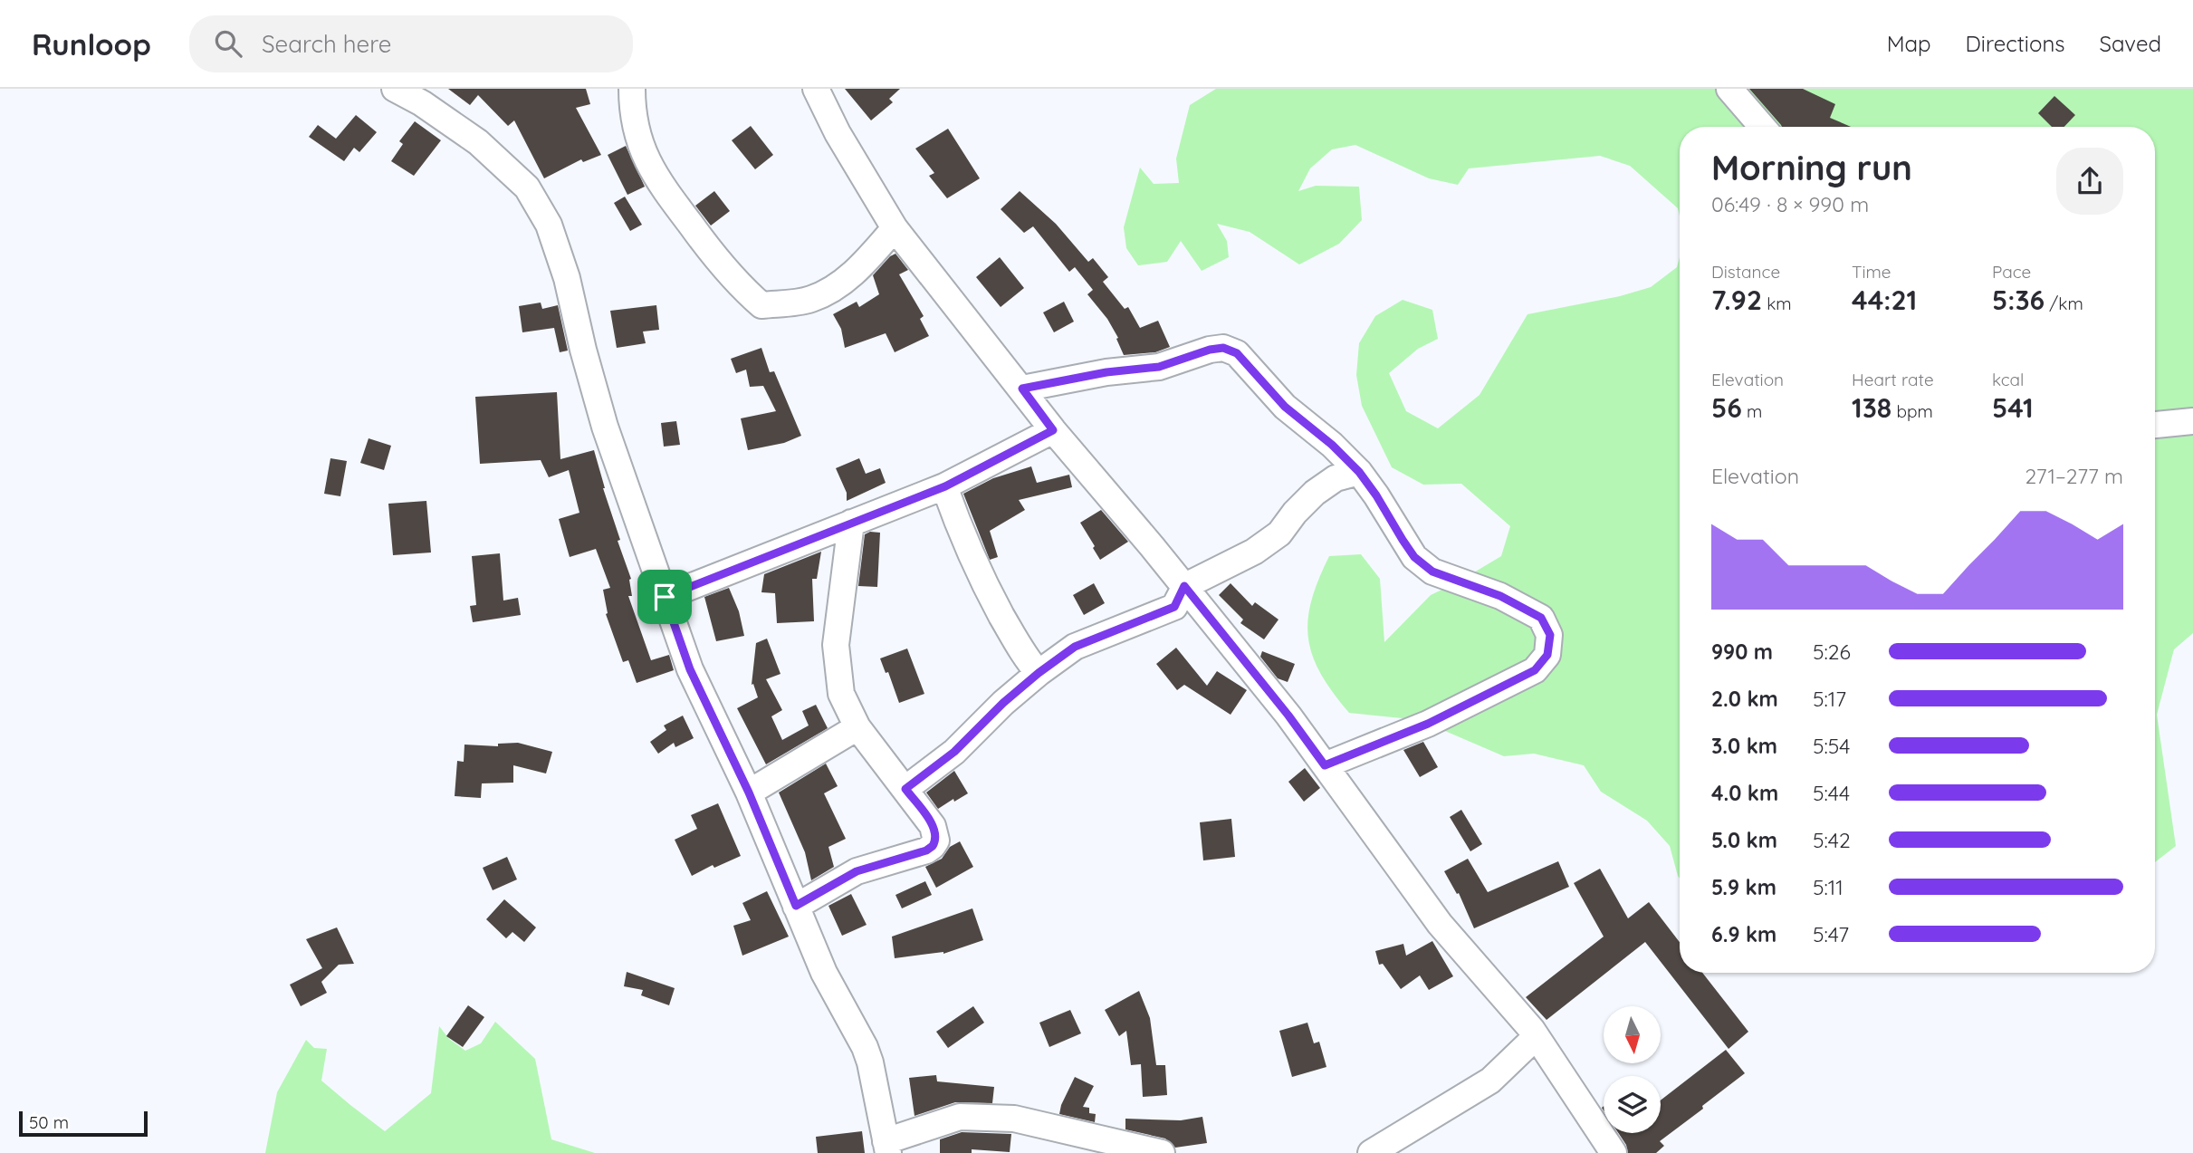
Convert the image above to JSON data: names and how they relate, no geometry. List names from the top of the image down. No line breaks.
{"scale_bar":"50 m","north":"bottom","page":{"header":"Runloop","search":"Search here","nav":["Map","Directions","Saved"],"heading":["Morning run","06:49 · 8 × 990 m"],"stats":[["Distance","7.92 km"],["Time","44:21"],["Pace","5:36 /km"],["Elevation","56 m"],["Heart rate","138 bpm"],["kcal","541"]],"chart":["Elevation","271–277 m"],"list":[{"name":"990 m","note":"5:26"},{"name":"2.0 km","note":"5:17"},{"name":"3.0 km","note":"5:54"},{"name":"4.0 km","note":"5:44"},{"name":"5.0 km","note":"5:42"},{"name":"5.9 km","note":"5:11"},{"name":"6.9 km","note":"5:47"}],"scale":"50 m"}}
